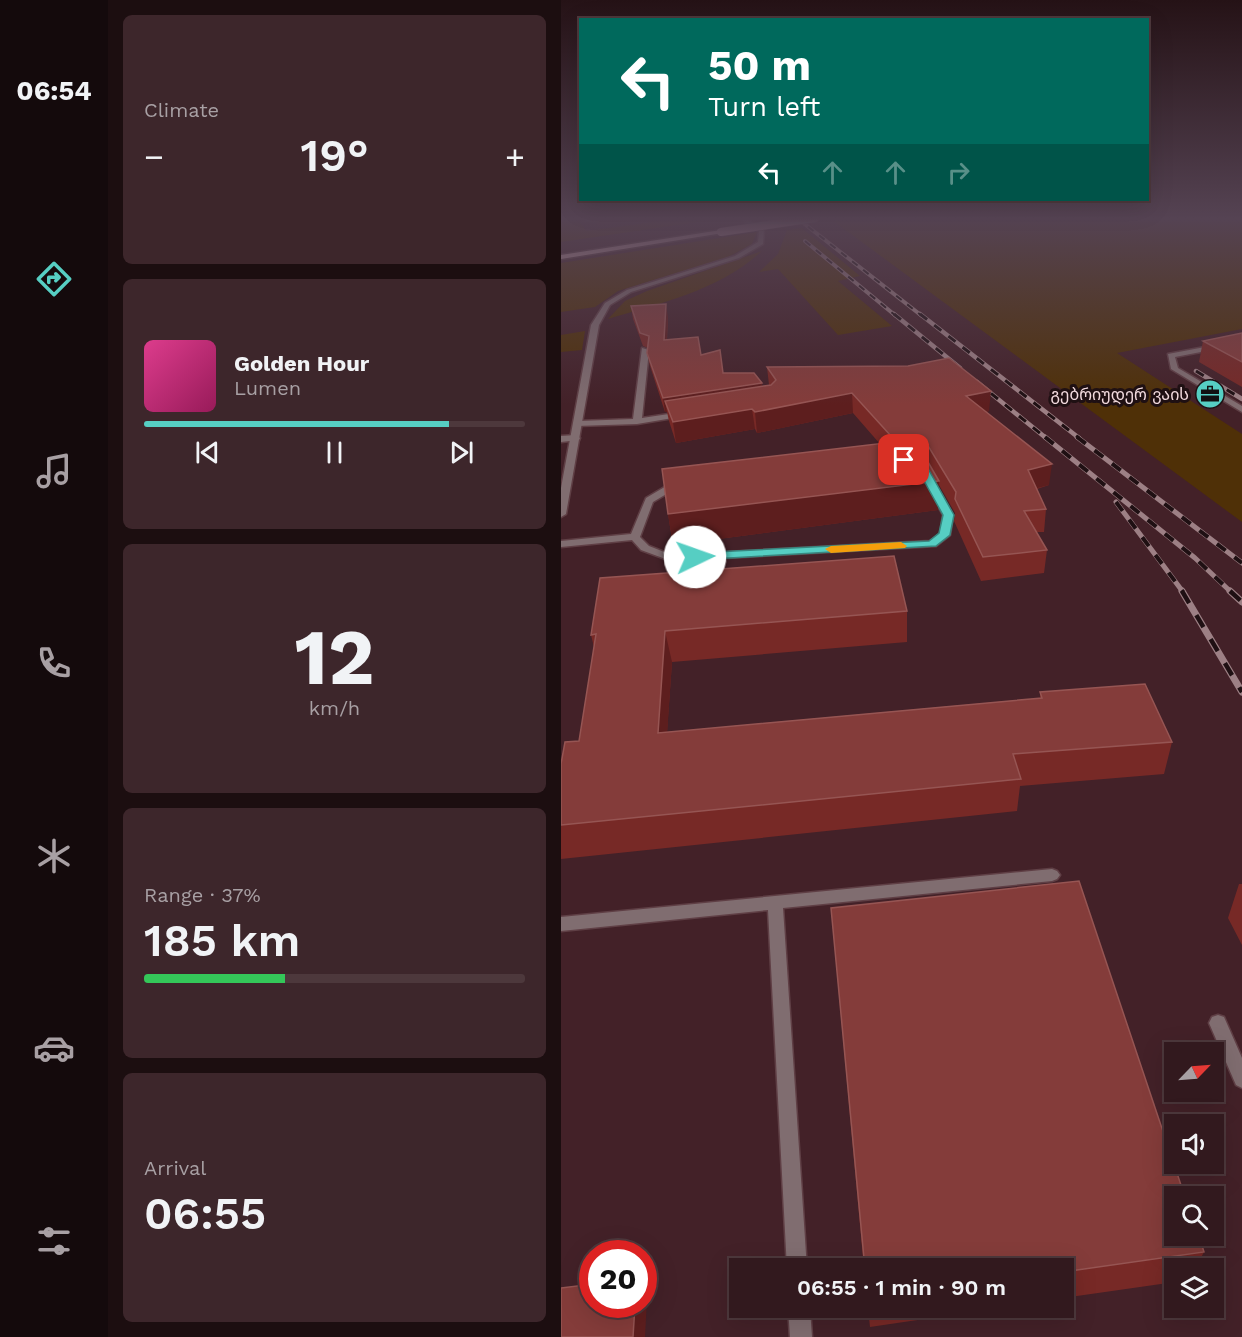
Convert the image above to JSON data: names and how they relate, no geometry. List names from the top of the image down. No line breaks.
{"places":{"office":["გებრიუდერ ვაის"]},"north":"top right","page":{"tabs":"06:54","tile":["Climate",["12","km/h"],["Range · 37%","185 km"],["Arrival","06:55"]],"turn":["50 m","Turn left"],"heat":["−","19°","+"],"song":["Golden Hour","Lumen"],"limit":"20","trip":"06:55 · 1 min · 90 m"}}
